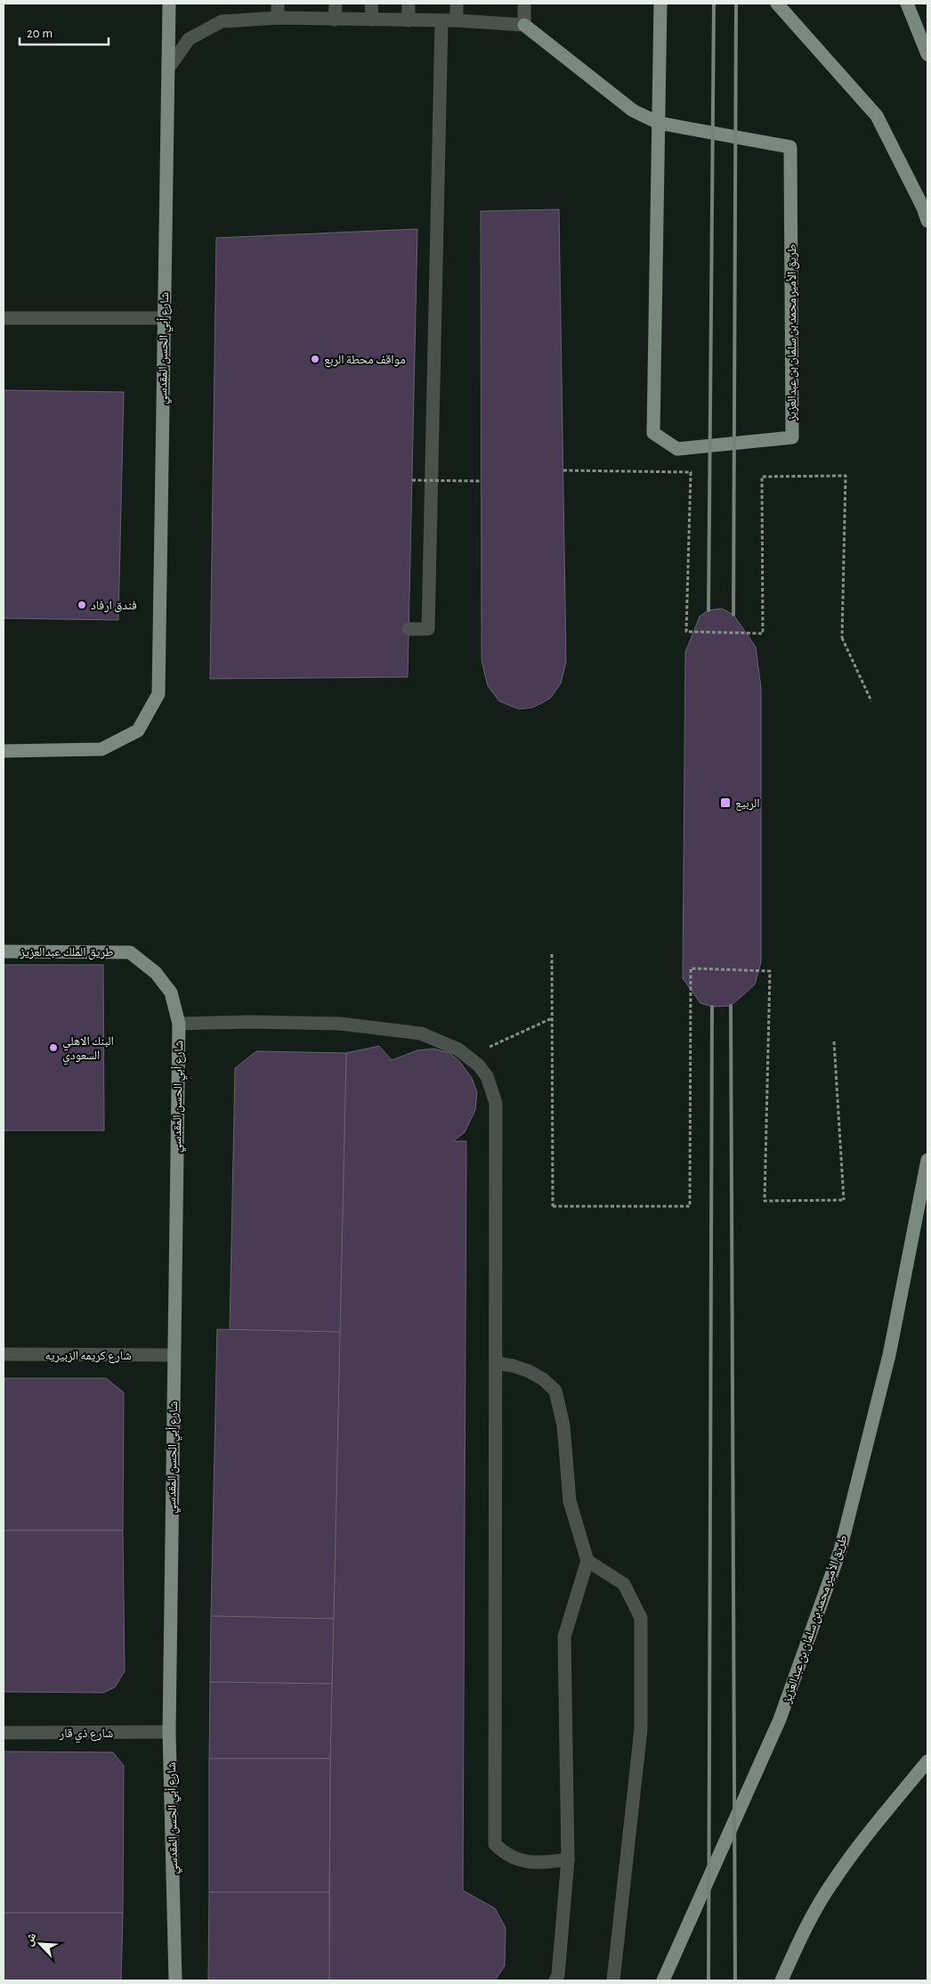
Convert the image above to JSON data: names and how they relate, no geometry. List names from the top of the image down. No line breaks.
{"streets":{"main road":["طريق الأمير محمد بن سلمان بن عبدالعزيز","شارع أبي الحسن المقدسي","طريق الملك عبدالعزيز"],"street":["شارع كريمه الزبيريه","شارع ذي قار"]},"crossings":[["شارع أبي الحسن المقدسي","طريق الملك عبدالعزيز"],["شارع أبي الحسن المقدسي","شارع كريمه الزبيريه"],["شارع أبي الحسن المقدسي","شارع ذي قار"]],"places":{"other":["مواقف محطة الربع","فندق ارفاد","البنك الاهلي السعودي"],"transit":["الربيع"]},"scale_bar":"20 m","north":"top left"}
